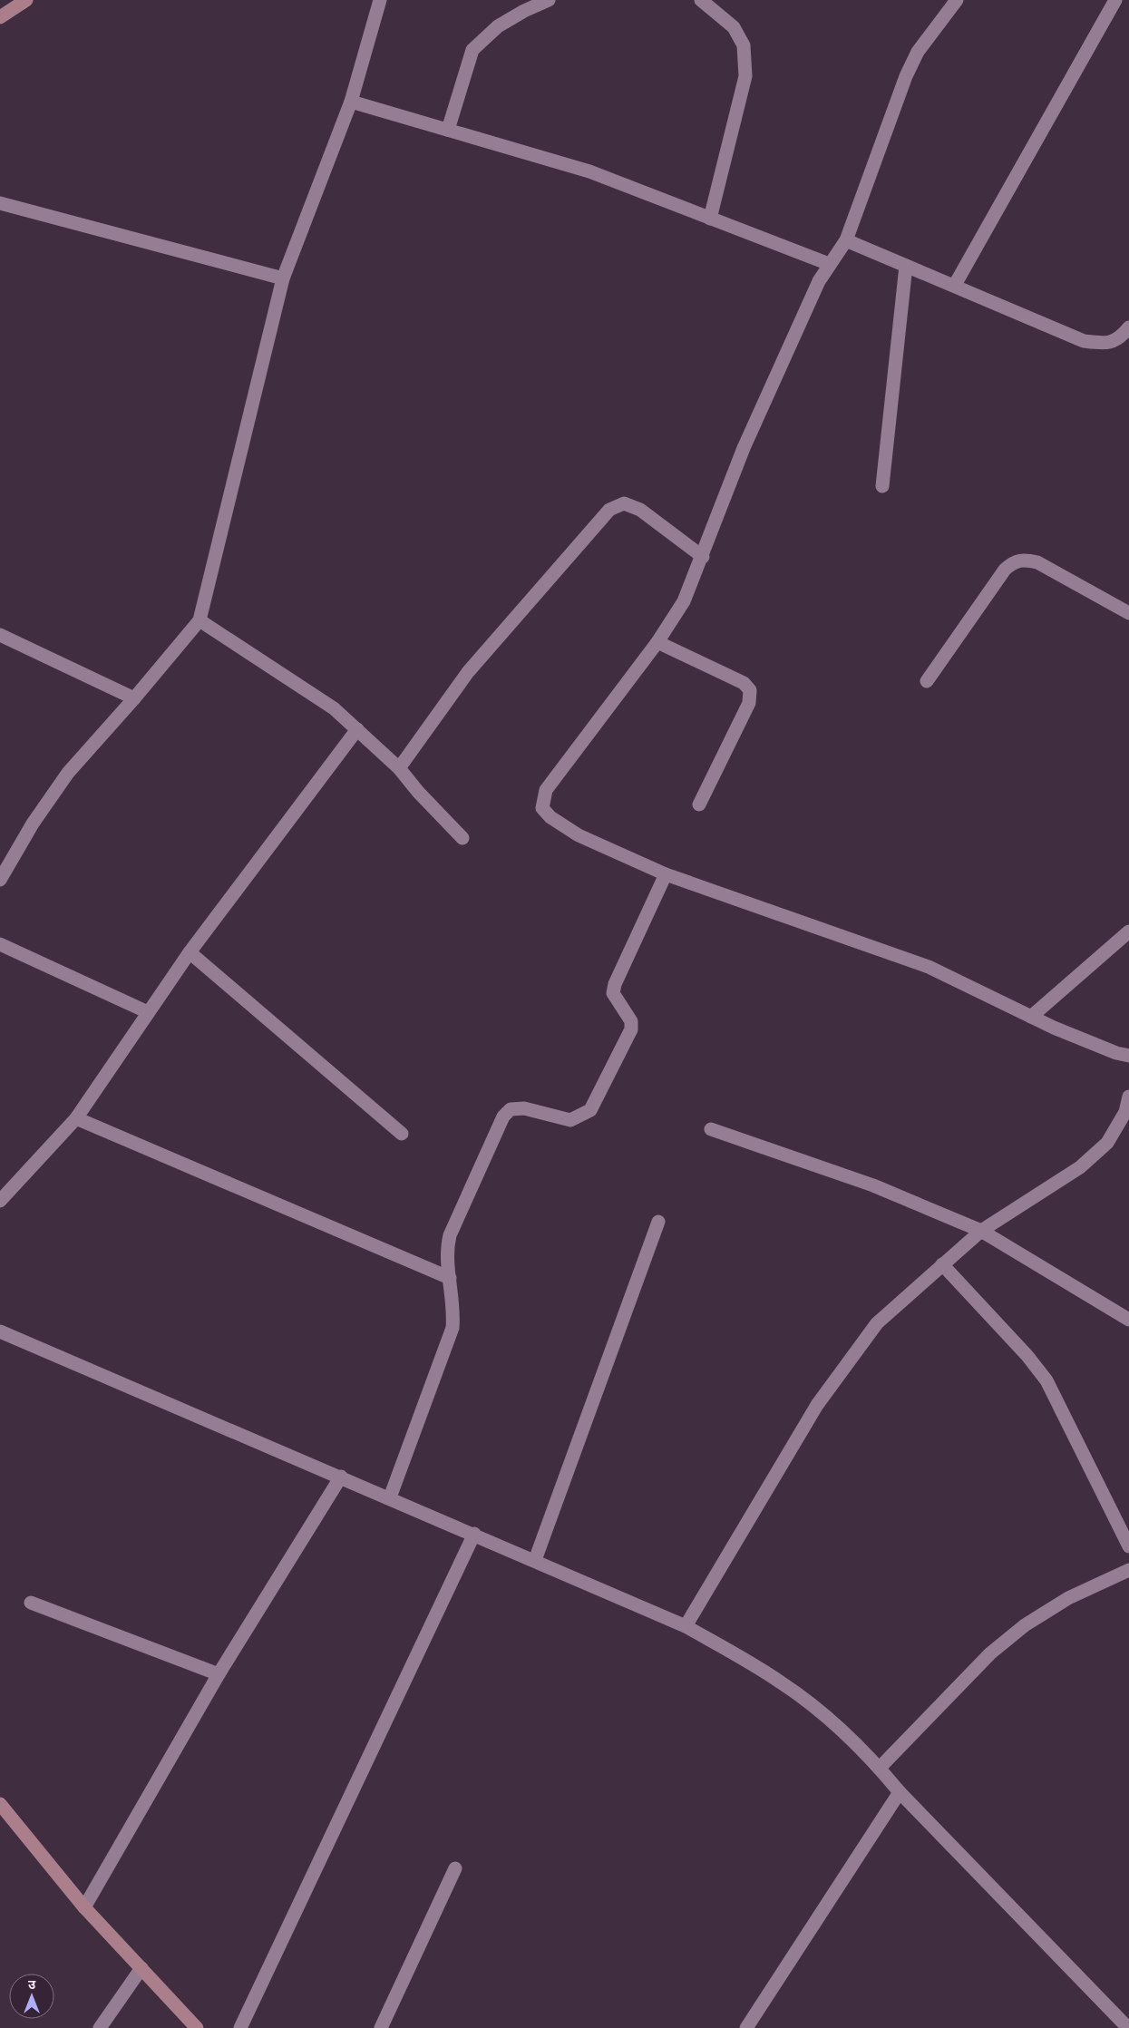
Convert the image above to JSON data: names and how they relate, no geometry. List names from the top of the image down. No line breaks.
{"north":"top"}
